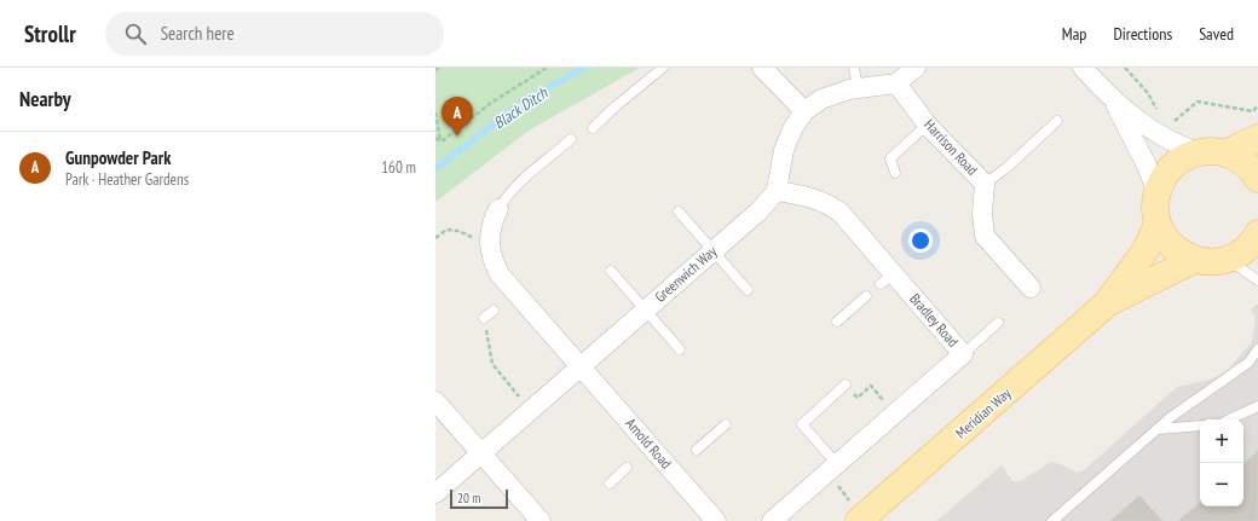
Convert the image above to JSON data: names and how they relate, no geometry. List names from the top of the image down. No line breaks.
{"streets":{"main road":["Meridian Way"],"street":["Harrison Road","Greenwich Way","Bradley Road","Arnold Road"]},"crossings":[["Greenwich Way","Bradley Road"],["Greenwich Way","Arnold Road"]],"water":["Black Ditch"],"scale_bar":"20 m","page":{"header":"Strollr","search":"Search here","nav":["Map","Directions","Saved"],"heading":"Nearby","pins":"A","list":[{"mark":"A","name":"Gunpowder Park","note":"Park · Heather Gardens","value":"160 m"}],"map_buttons":["+","−"],"scale":"20 m"}}
